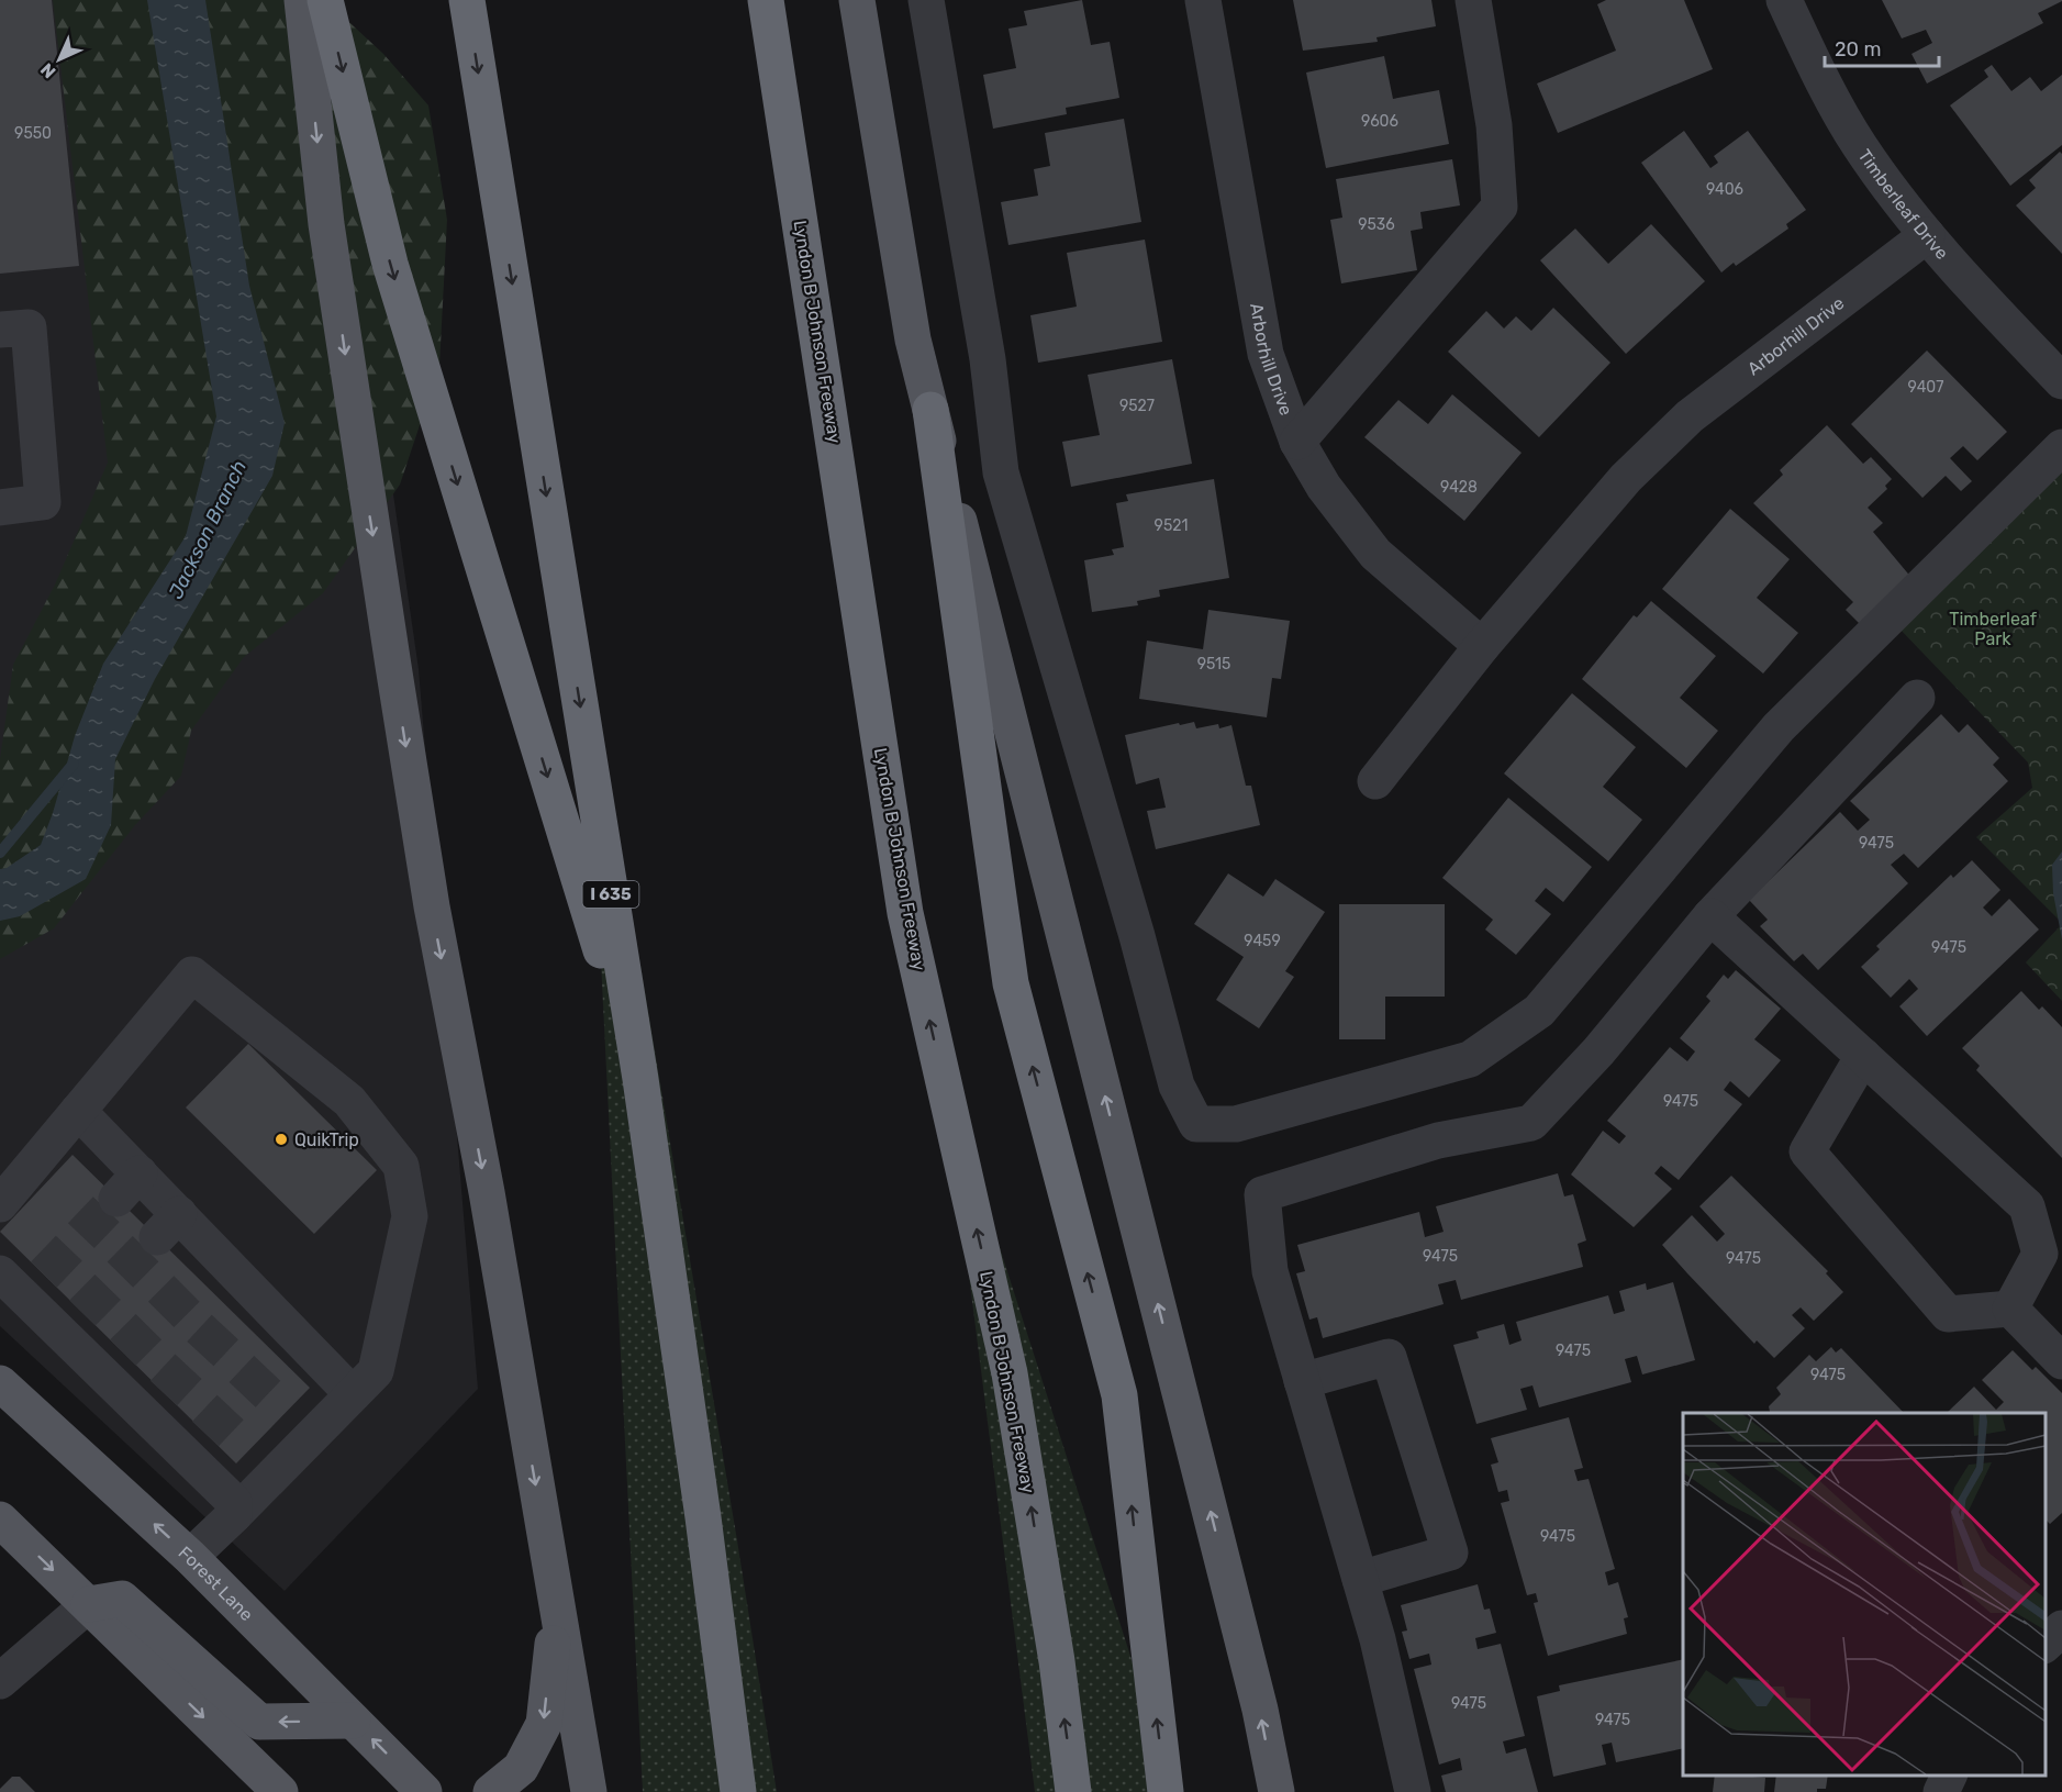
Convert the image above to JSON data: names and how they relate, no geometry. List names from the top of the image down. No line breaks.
{"streets":{"highway":["Lyndon B Johnson Freeway","I 635"],"main road":["Forest Lane"],"street":["Timberleaf Drive","Arborhill Drive"]},"crossings":[["Timberleaf Drive","Arborhill Drive"]],"water":["Jackson Branch"],"parks":["Timberleaf Park"],"places":["QuikTrip"],"house_numbers":["9606","9550","9406","9536","9407","9527","9428","9521","9515","9475","9459","9475","9475","9475","9475","9475","9475","9475","9475","9475"],"scale_bar":"20 m","north":"bottom left"}
